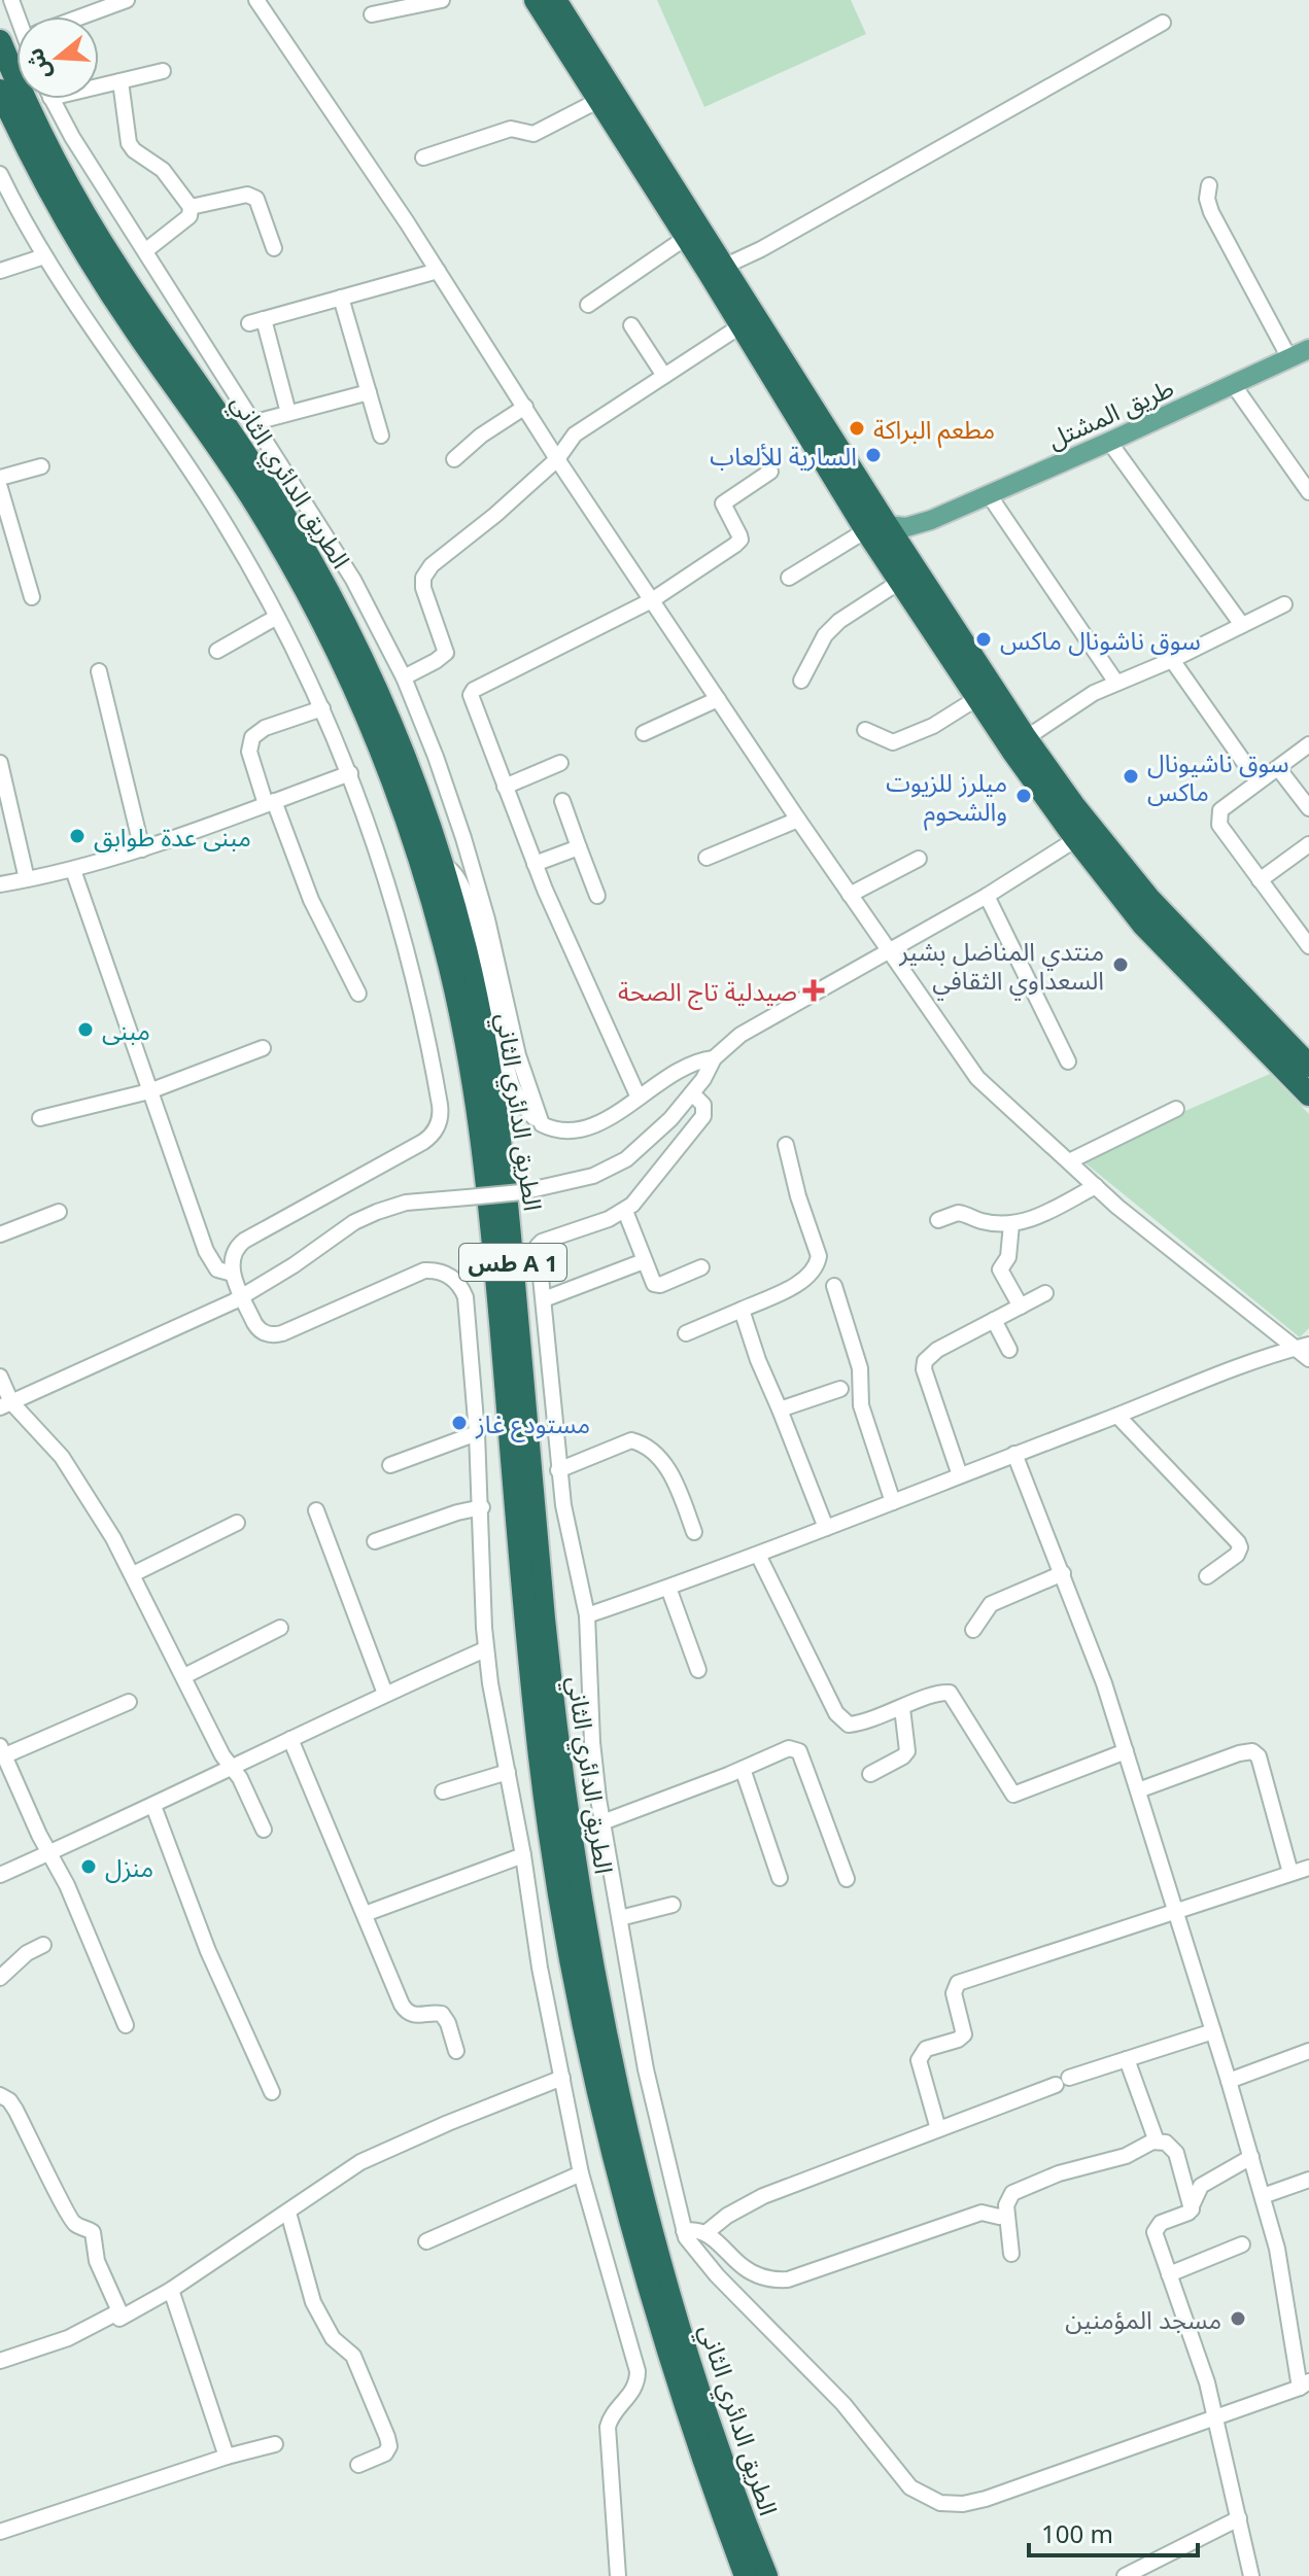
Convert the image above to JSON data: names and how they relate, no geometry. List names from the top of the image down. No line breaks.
{"streets":{"highway":["الطريق الدائري الثاني","طس A 1"],"main road":["طريق المشتل"]},"places":{"other":["مطعم البراكة","السارية للألعاب","سوق ناشونال ماكس","سوق ناشيونال ماكس","ميلرز للزيوت والشحوم","مبنى عدة طوابق","منتدي المناضل بشير السعداوي الثقافي","مبنى","مستودع غاز","منزل","مسجد المؤمنين"],"health":["صيدلية تاج الصحة"]},"scale_bar":"100 m","north":"left"}
